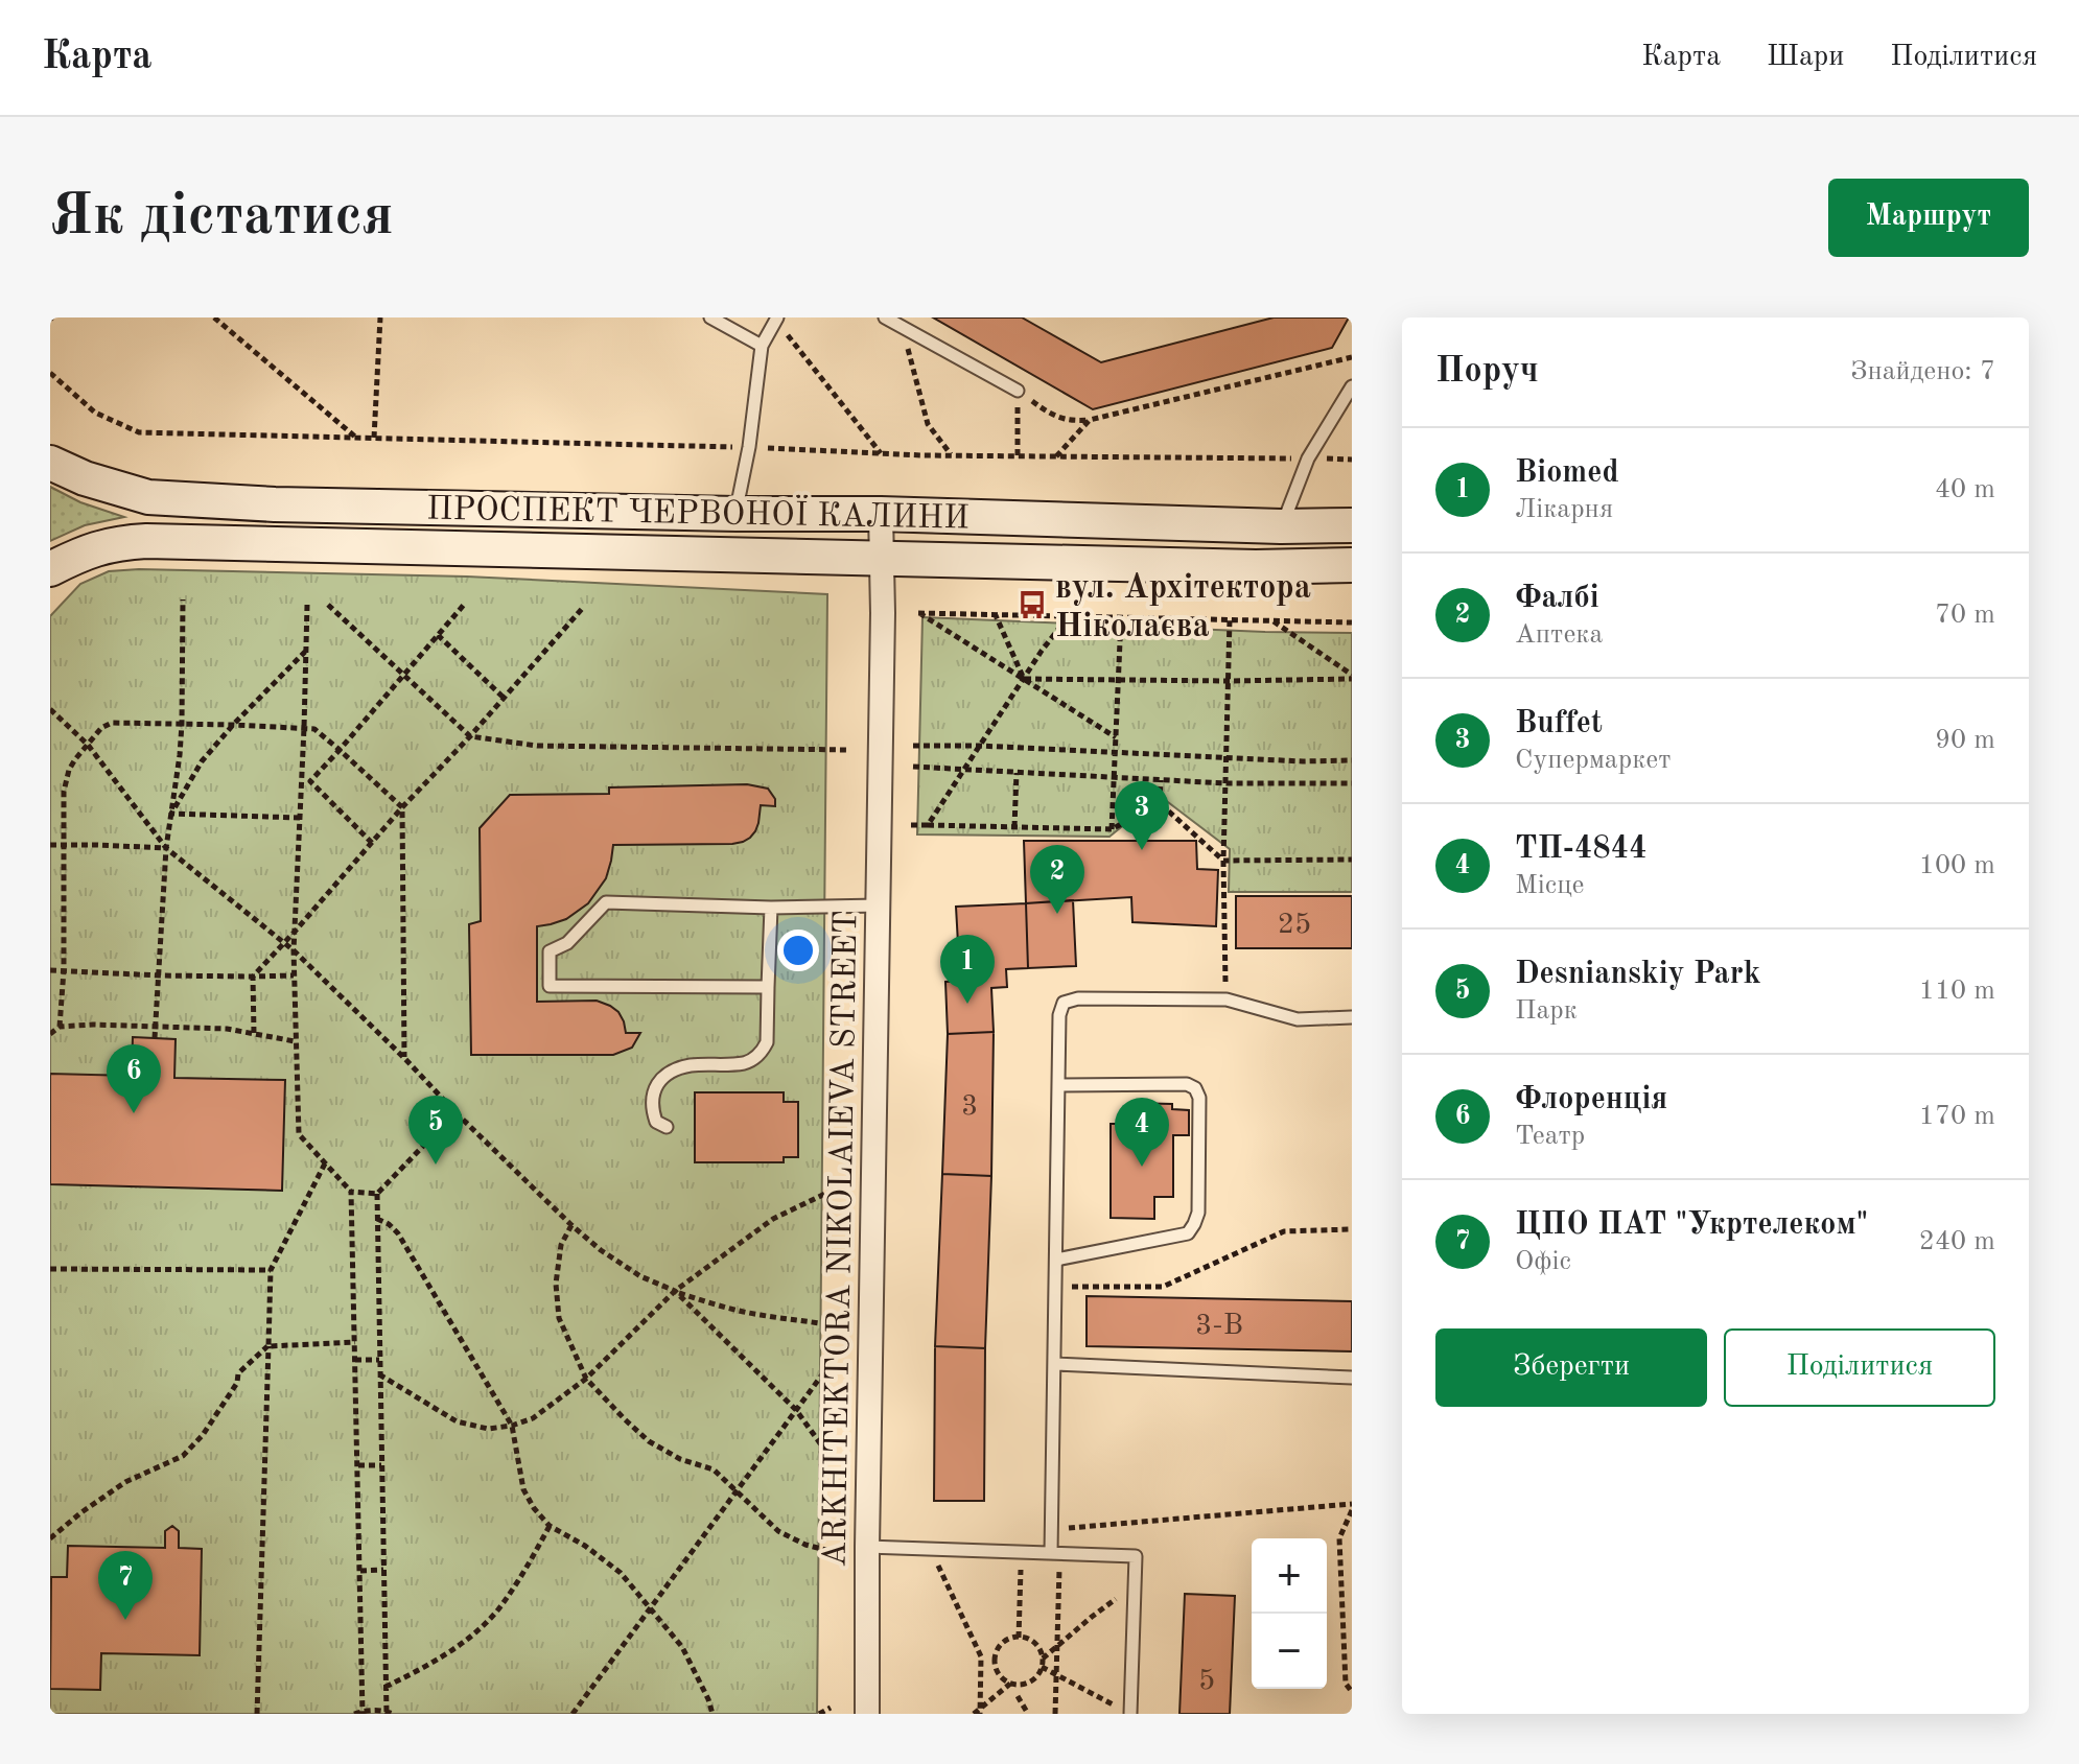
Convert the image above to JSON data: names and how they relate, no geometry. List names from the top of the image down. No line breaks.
{"streets":{"main road":["ПРОСПЕКТ ЧЕРВОНОЇ КАЛИНИ"],"street":["ARKHITEKTORA NIKOLAIEVA STREET"]},"crossings":[["ПРОСПЕКТ ЧЕРВОНОЇ КАЛИНИ","ARKHITEKTORA NIKOLAIEVA STREET"]],"places":{"bus stop":["вул. Архітектора Ніколаєва"]},"house_numbers":["25","3","3-В","5"],"page":{"header":"Карта","nav":["Карта","Шари","Поділитися"],"buttons":["Маршрут",["Зберегти","Поділитися"]],"title":"Як дістатися","heading":["Поруч","Знайдено: 7"],"list":[{"mark":"1","name":"Biomed","note":"Лікарня","value":"40 m"},{"mark":"2","name":"Фалбі","note":"Аптека","value":"70 m"},{"mark":"3","name":"Buffet","note":"Супермаркет","value":"90 m"},{"mark":"4","name":"ТП-4844","note":"Місце","value":"100 m"},{"mark":"5","name":"Desnianskiy Park","note":"Парк","value":"110 m"},{"mark":"6","name":"Флоренція","note":"Театр","value":"170 m"},{"mark":"7","name":"ЦПО ПАТ \"Укртелеком\"","note":"Офіс","value":"240 m"}],"pins":["3","2","1","6","5","4","7"],"map_buttons":["+","−"]}}
